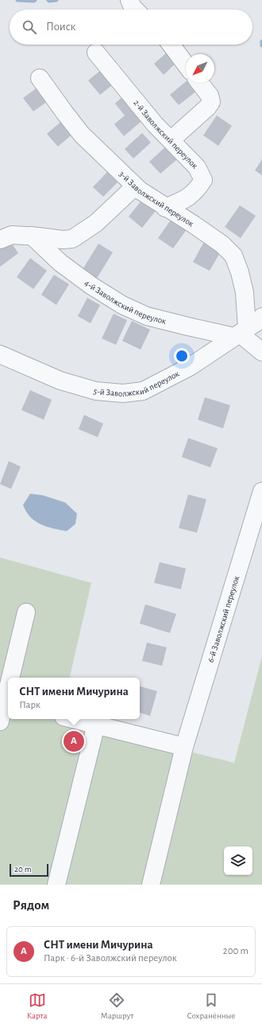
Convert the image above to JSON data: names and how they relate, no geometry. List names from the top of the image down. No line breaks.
{"streets":{"street":["2-й Заволжский переулок","3-й Заволжский переулок","4-й Заволжский переулок","5-й Заволжский переулок","6-й Заволжский переулок"]},"crossings":[["2-й Заволжский переулок","3-й Заволжский переулок"],["3-й Заволжский переулок","4-й Заволжский переулок"],["3-й Заволжский переулок","5-й Заволжский переулок"],["4-й Заволжский переулок","5-й Заволжский переулок"]],"scale_bar":"20 m","north":"bottom left","page":{"search":"Поиск","popup":["СНТ имени Мичурина","Парк"],"pins":"A","scale":"20 m","heading":"Рядом","list":[{"mark":"A","name":"СНТ имени Мичурина","note":"Парк · 6-й Заволжский переулок","value":"200 m"}],"nav":["Карта","Маршрут","Сохранённые"]}}
